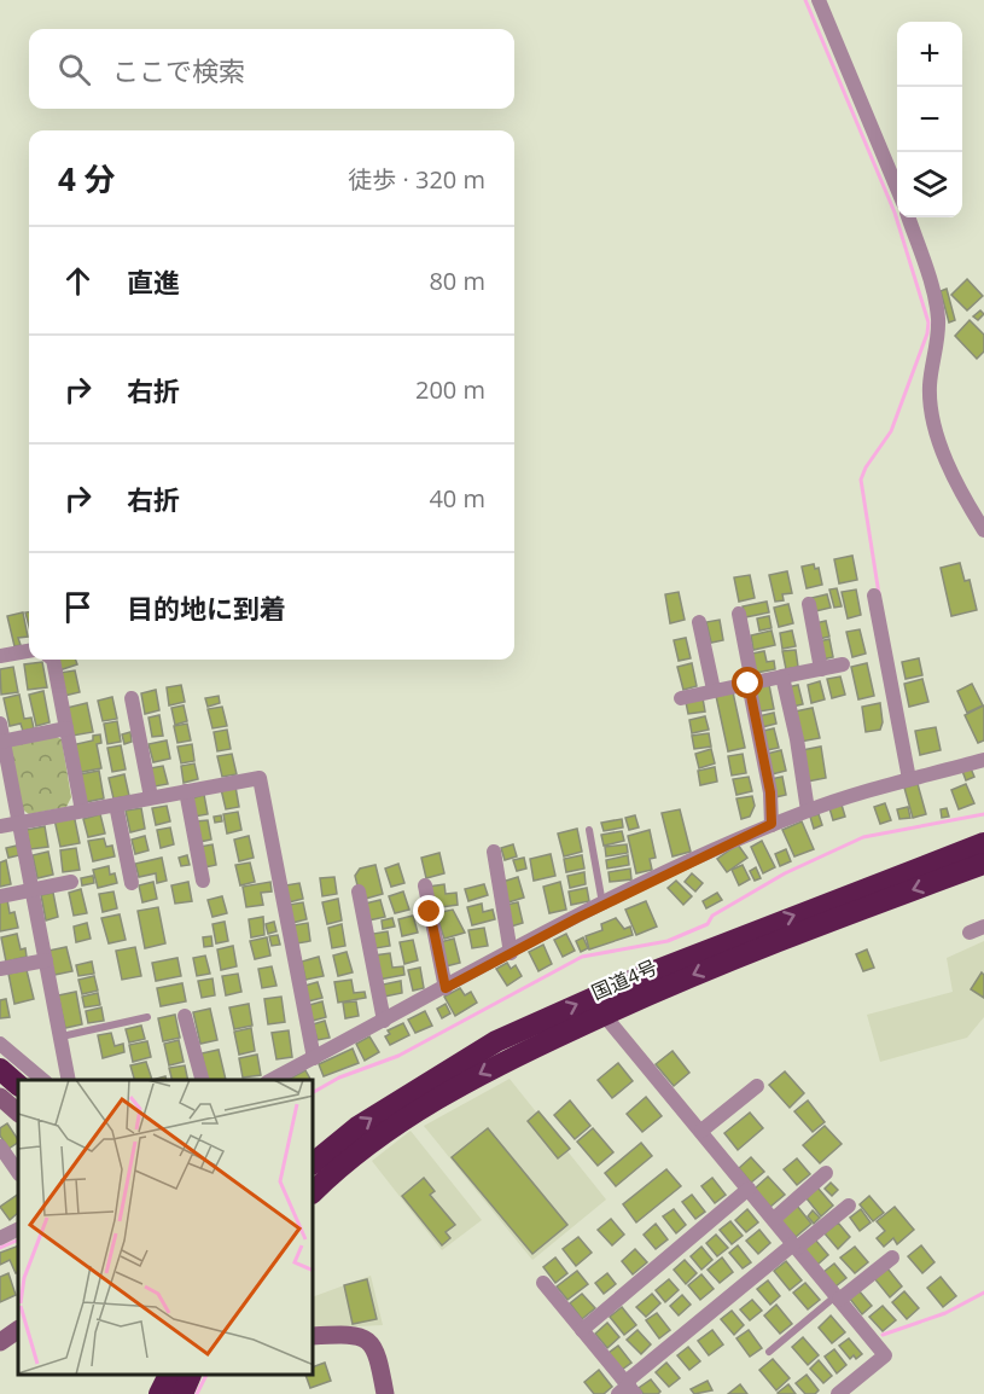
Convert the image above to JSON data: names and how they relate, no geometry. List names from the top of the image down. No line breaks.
{"streets":{"highway":["国道4号"]},"page":{"map_buttons":["+","−"],"search":"ここで検索","heading":["4 分","徒歩 · 320 m"],"list":[["直進","80 m"],["右折","200 m"],["右折","40 m"],"目的地に到着"]}}
